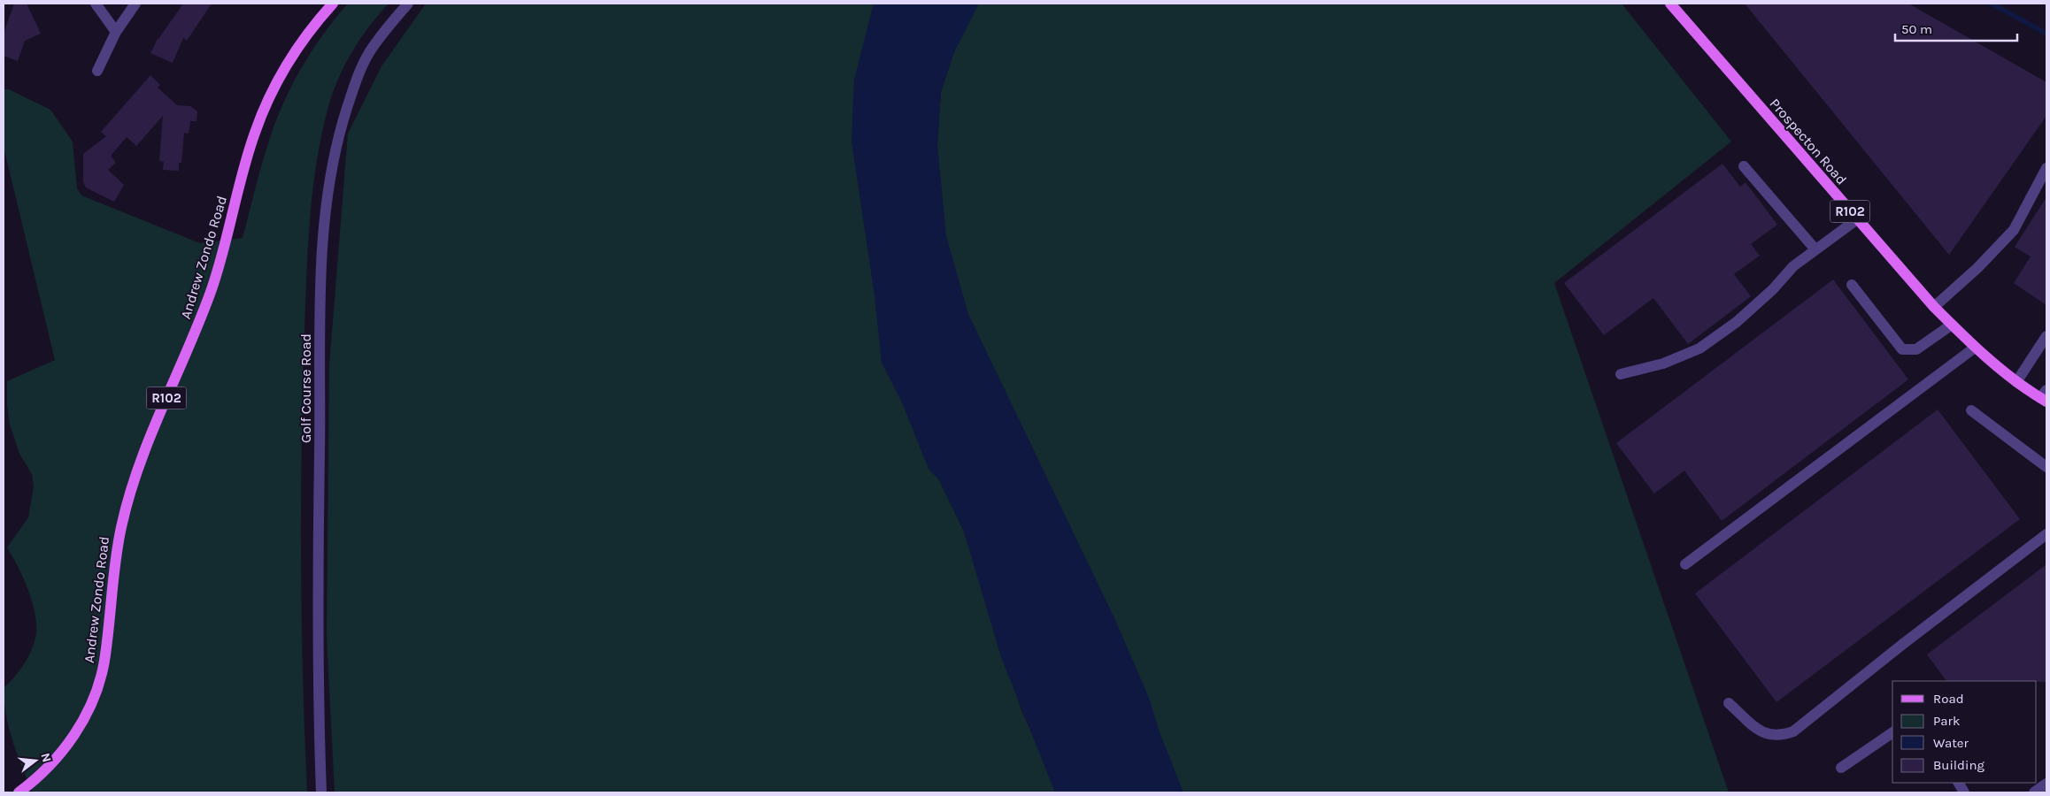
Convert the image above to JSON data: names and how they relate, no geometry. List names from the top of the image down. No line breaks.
{"streets":{"main road":["Prospecton Road","R102","Andrew Zondo Road"],"street":["Golf Course Road"]},"legend":["Road","Park","Water","Building"],"scale_bar":"50 m","north":"right"}
